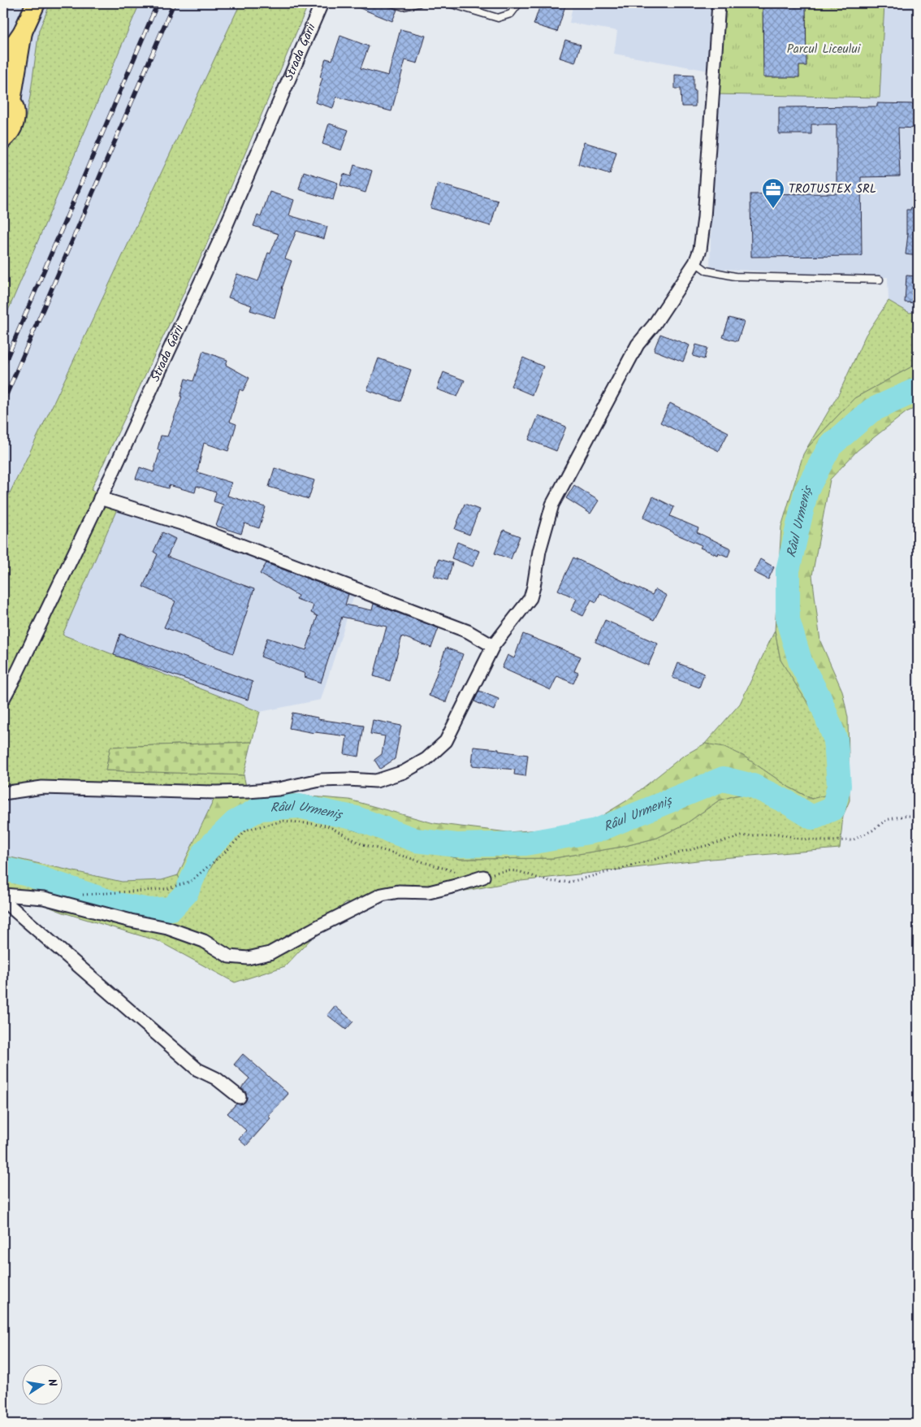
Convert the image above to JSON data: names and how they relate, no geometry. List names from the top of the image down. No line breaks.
{"streets":{"street":["Strada Gării"]},"water":["Râul Urmeniș"],"parks":["Parcul Liceului"],"places":{"office":["TROTUSTEX SRL"]},"north":"right"}
